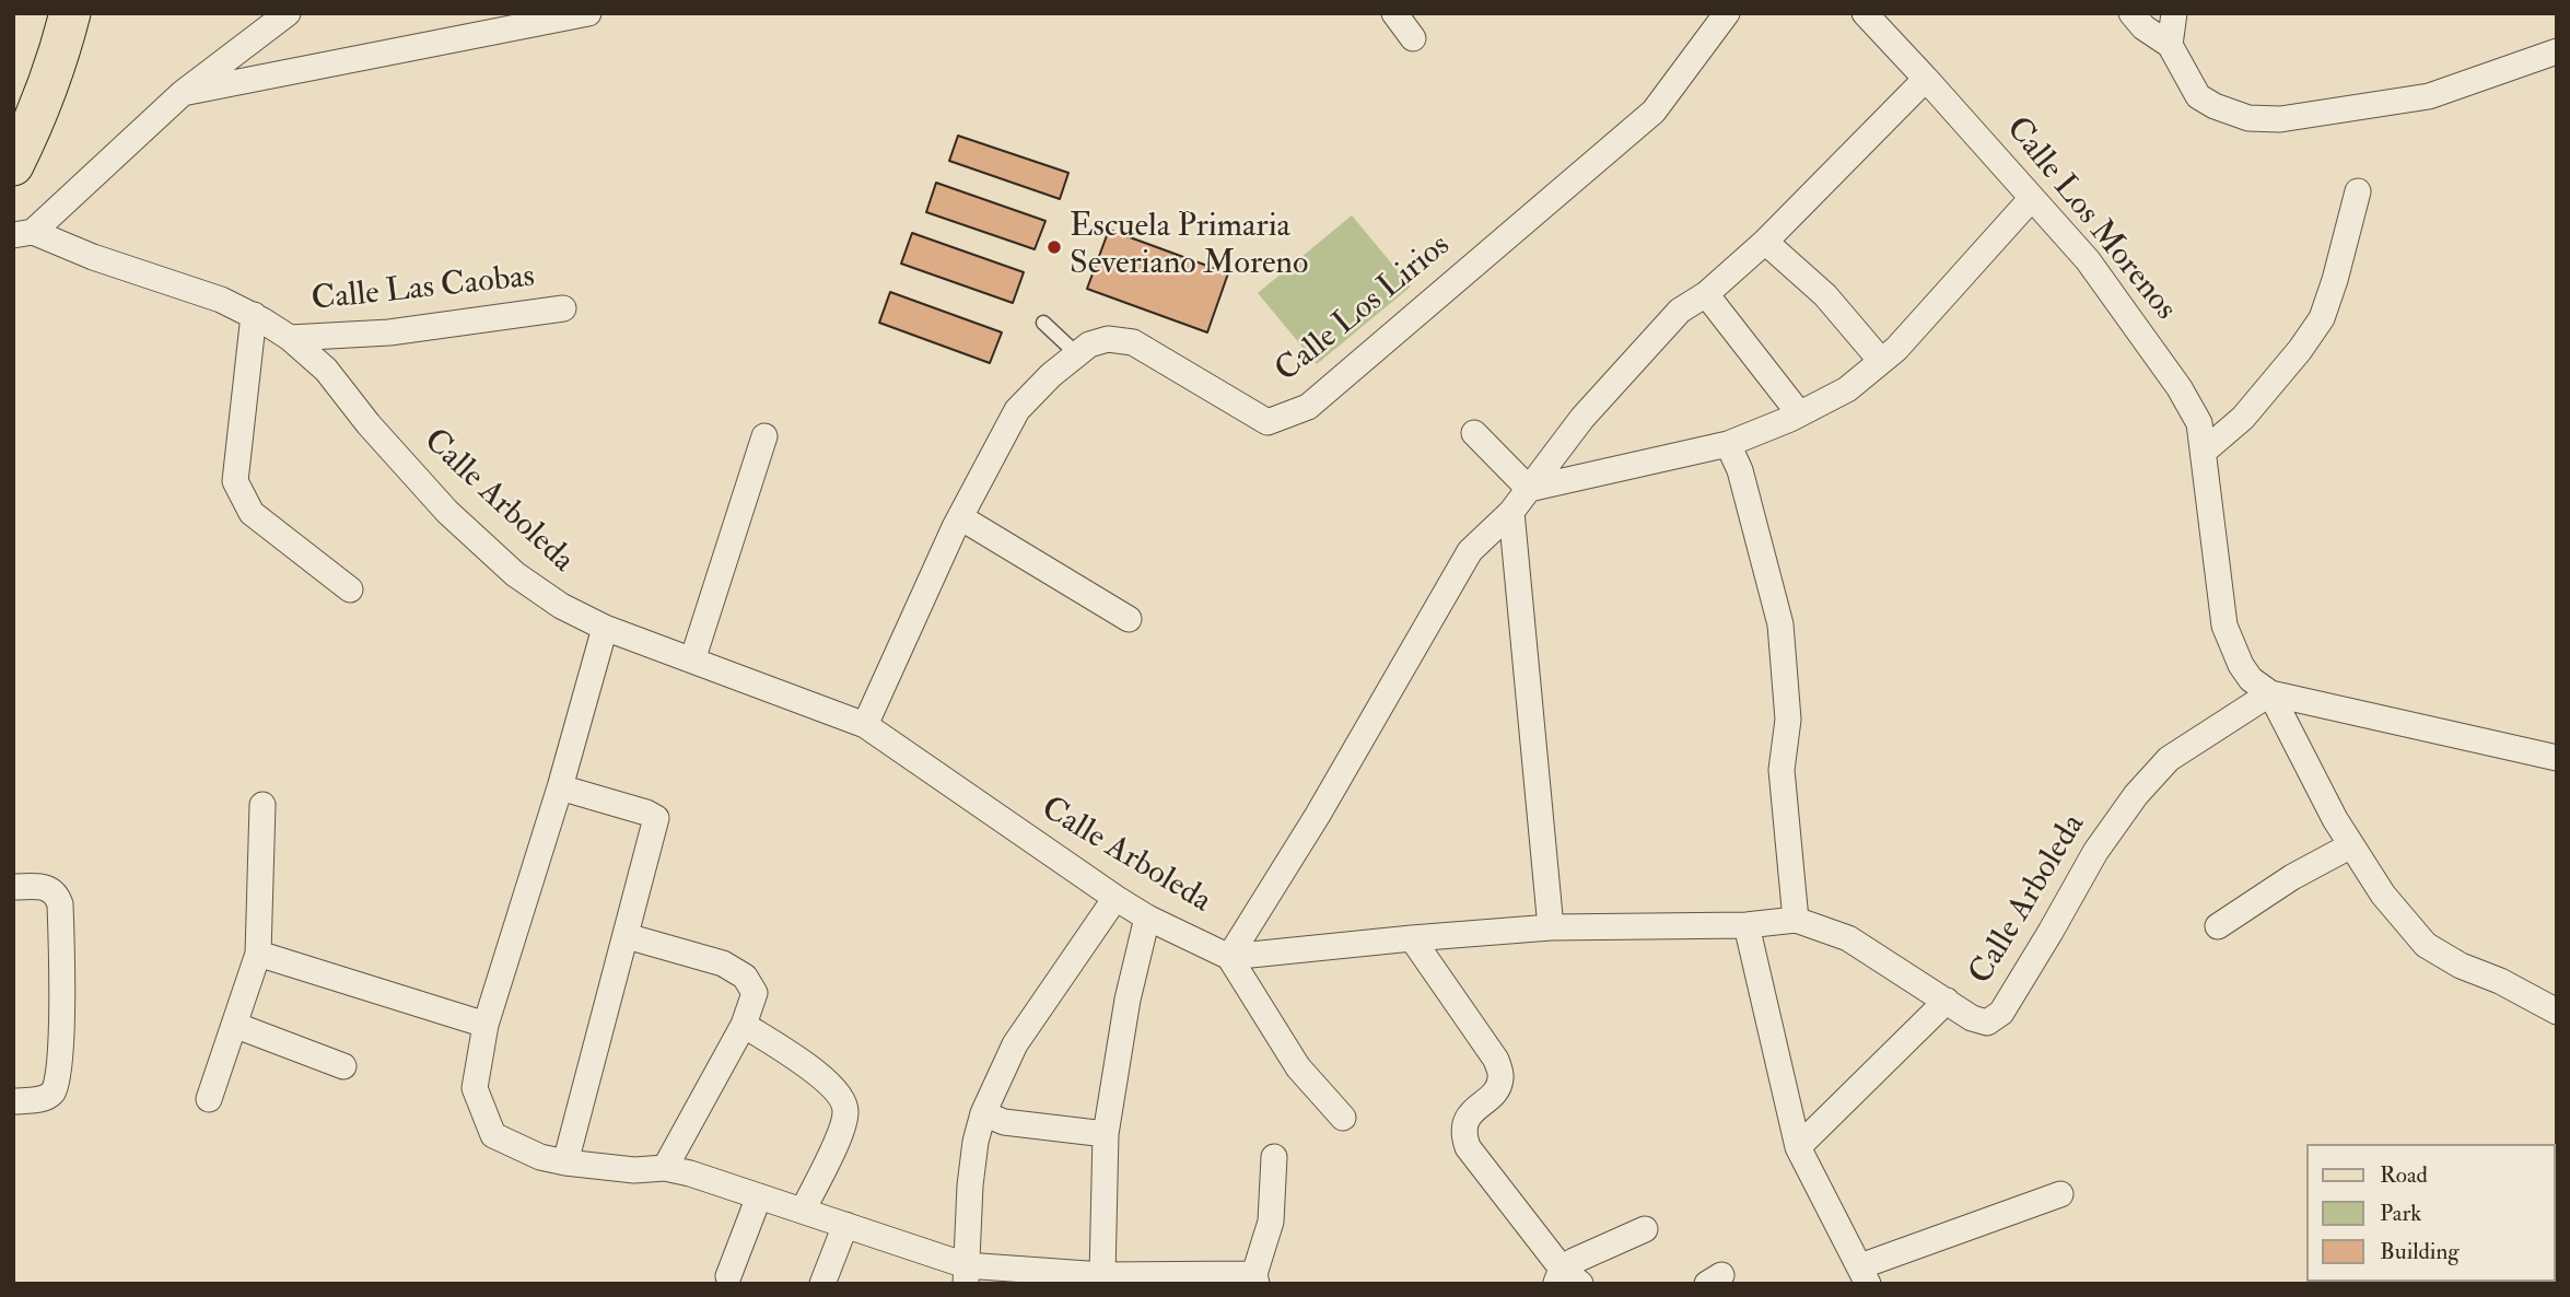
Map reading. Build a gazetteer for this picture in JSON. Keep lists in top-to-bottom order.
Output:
{
  "streets": {
    "street": [
      "Calle Los Morenos",
      "Calle Las Caobas",
      "Calle Los Lirios",
      "Calle Arboleda"
    ]
  },
  "crossings": [
    ["Calle Los Morenos", "Calle Arboleda"],
    ["Calle Las Caobas", "Calle Arboleda"],
    ["Calle Los Lirios", "Calle Arboleda"]
  ],
  "places": ["Escuela Primaria Severiano Moreno"],
  "legend": ["Road", "Park", "Building"]
}
